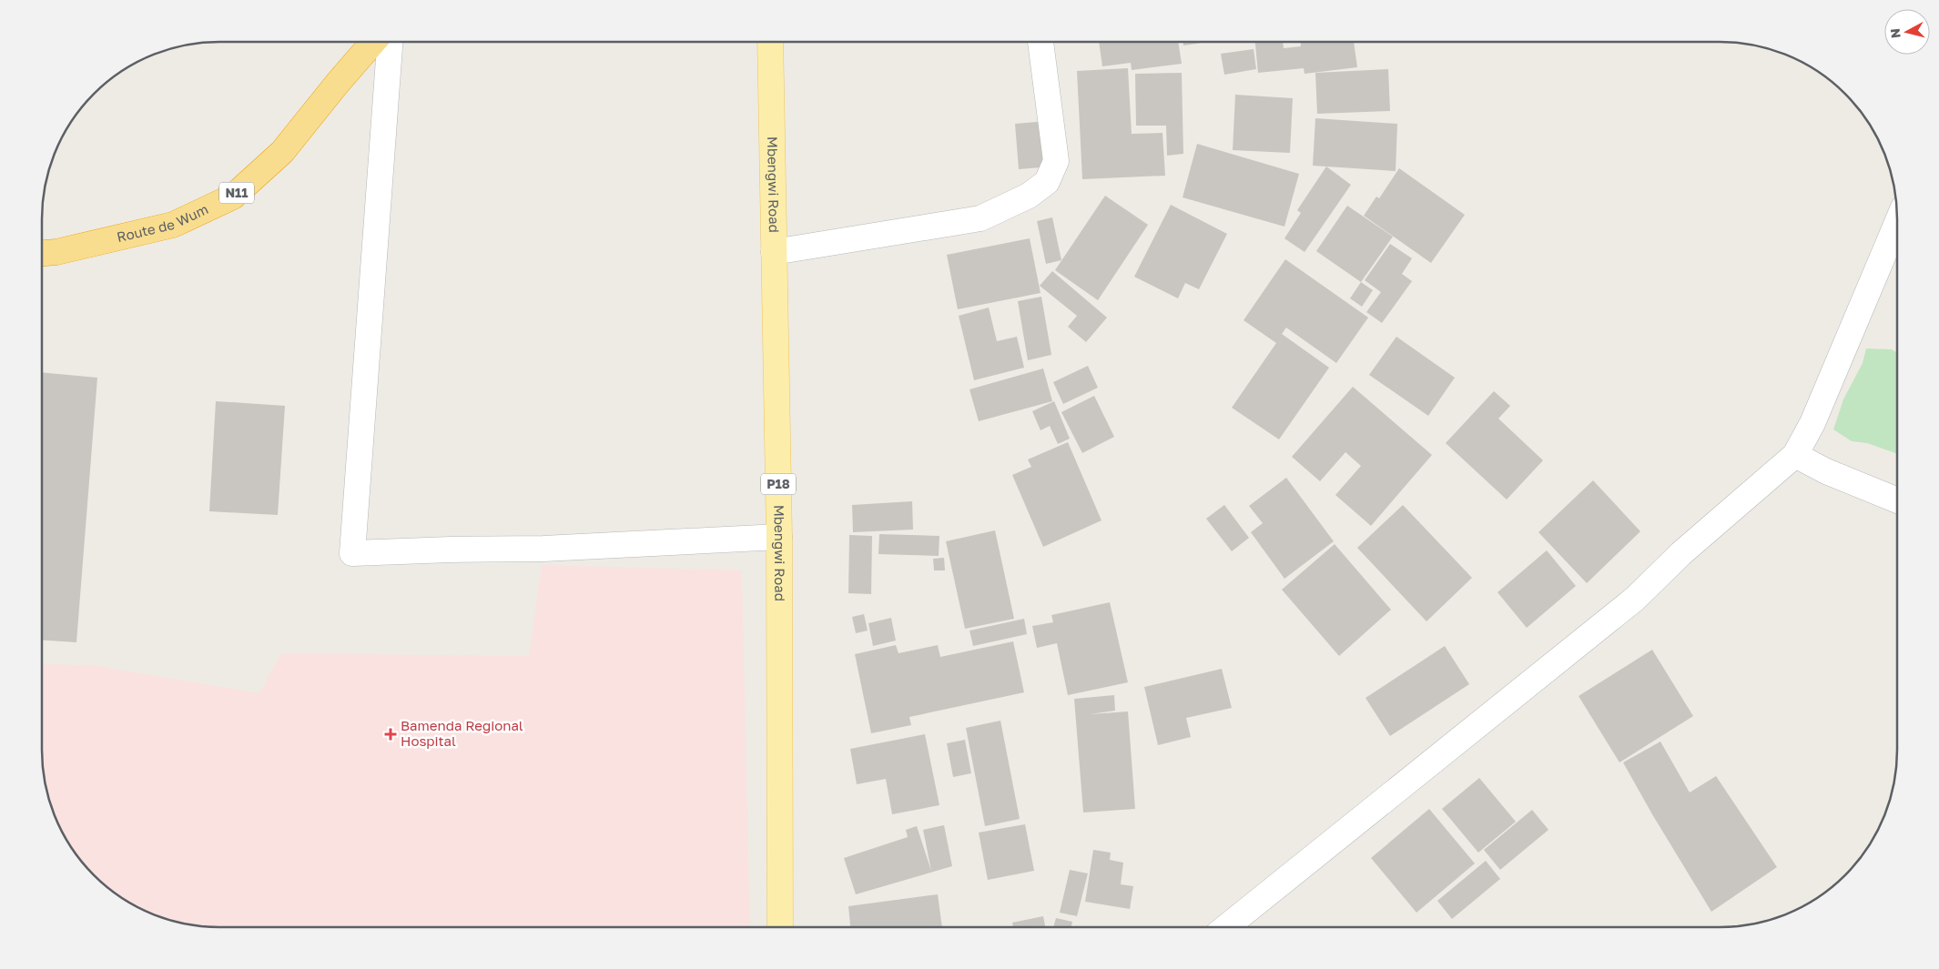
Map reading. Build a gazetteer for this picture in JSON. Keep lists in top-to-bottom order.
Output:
{
  "streets": {
    "highway": ["N11", "Route de Wum"],
    "main road": ["Mbengwi Road", "P18"]
  },
  "places": {
    "health": ["Bamenda Regional Hospital"]
  },
  "north": "left"
}
